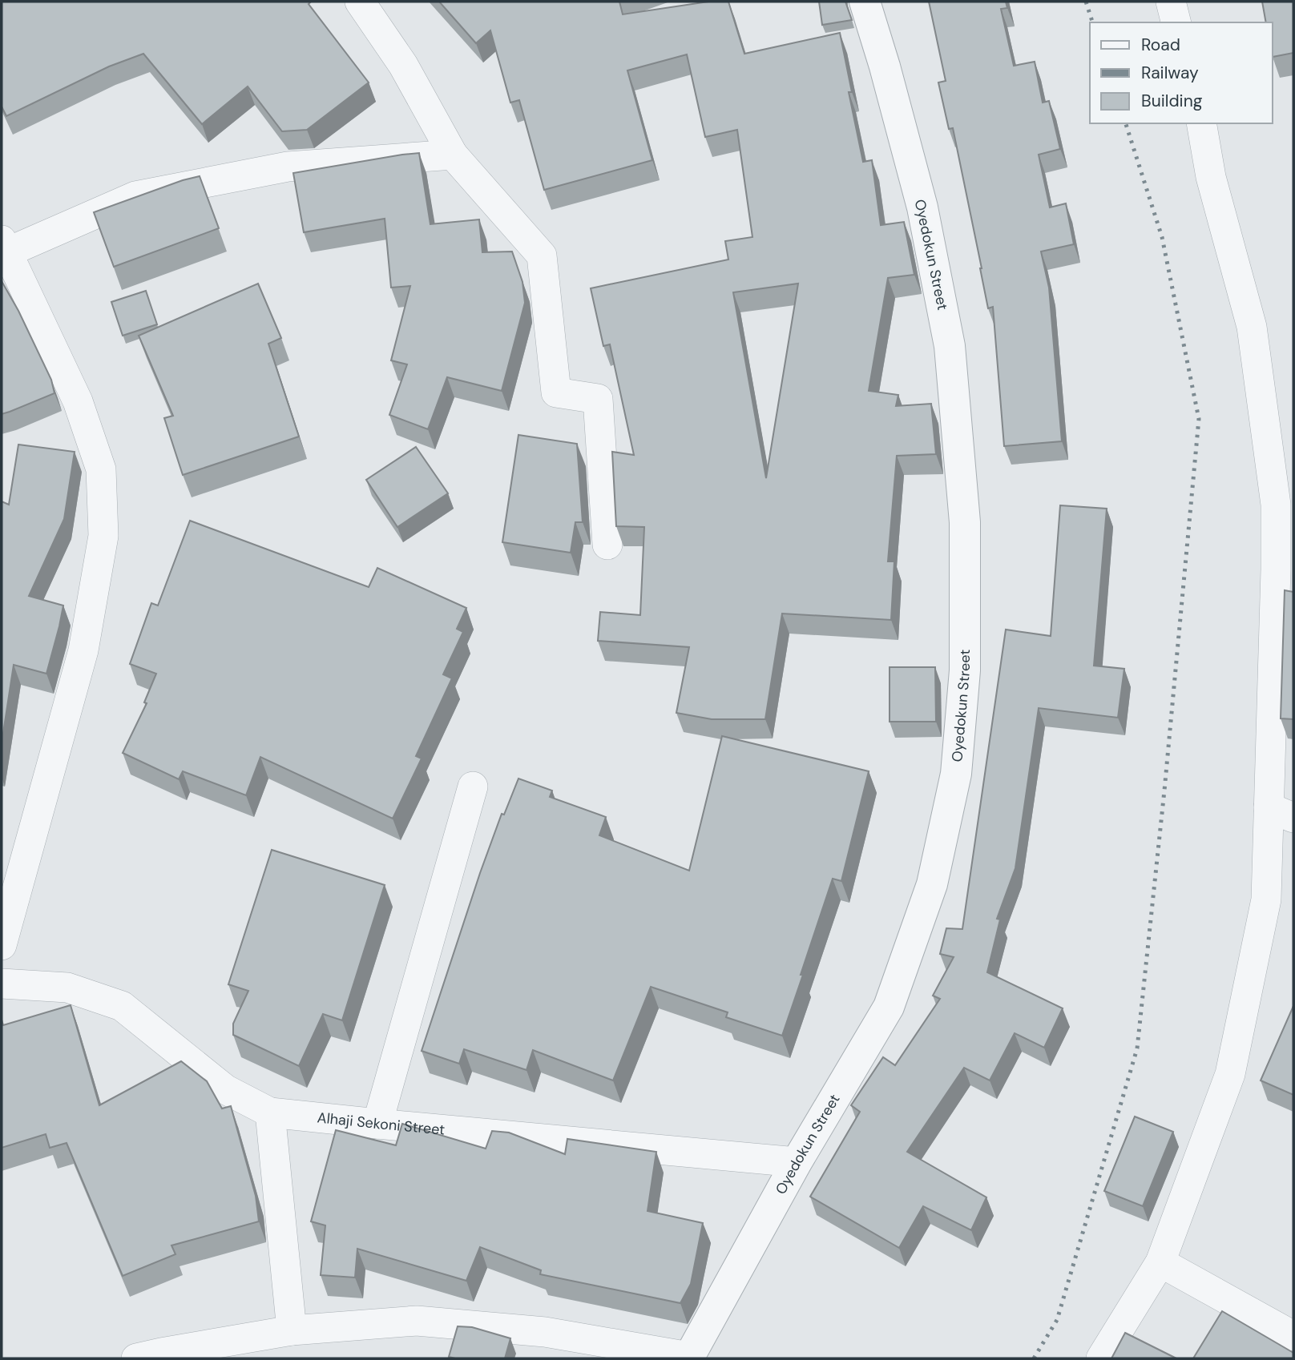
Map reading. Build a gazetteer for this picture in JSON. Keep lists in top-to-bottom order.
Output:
{
  "streets": {
    "street": ["Oyedokun Street", "Alhaji Sekoni Street"]
  },
  "crossings": [
    ["Oyedokun Street", "Alhaji Sekoni Street"]
  ],
  "legend": ["Road", "Railway", "Building"]
}
